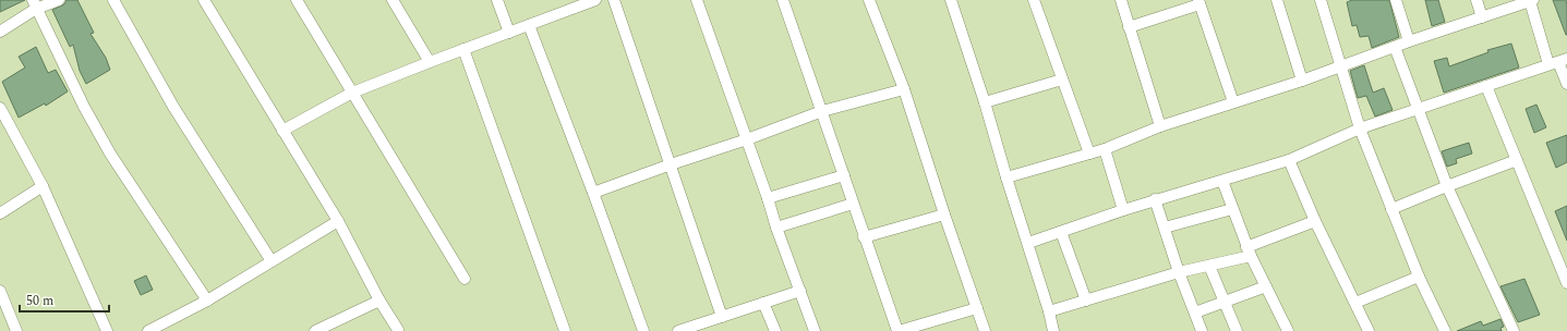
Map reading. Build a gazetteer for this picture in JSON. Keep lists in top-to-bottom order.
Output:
{
  "scale_bar": "50 m"
}
